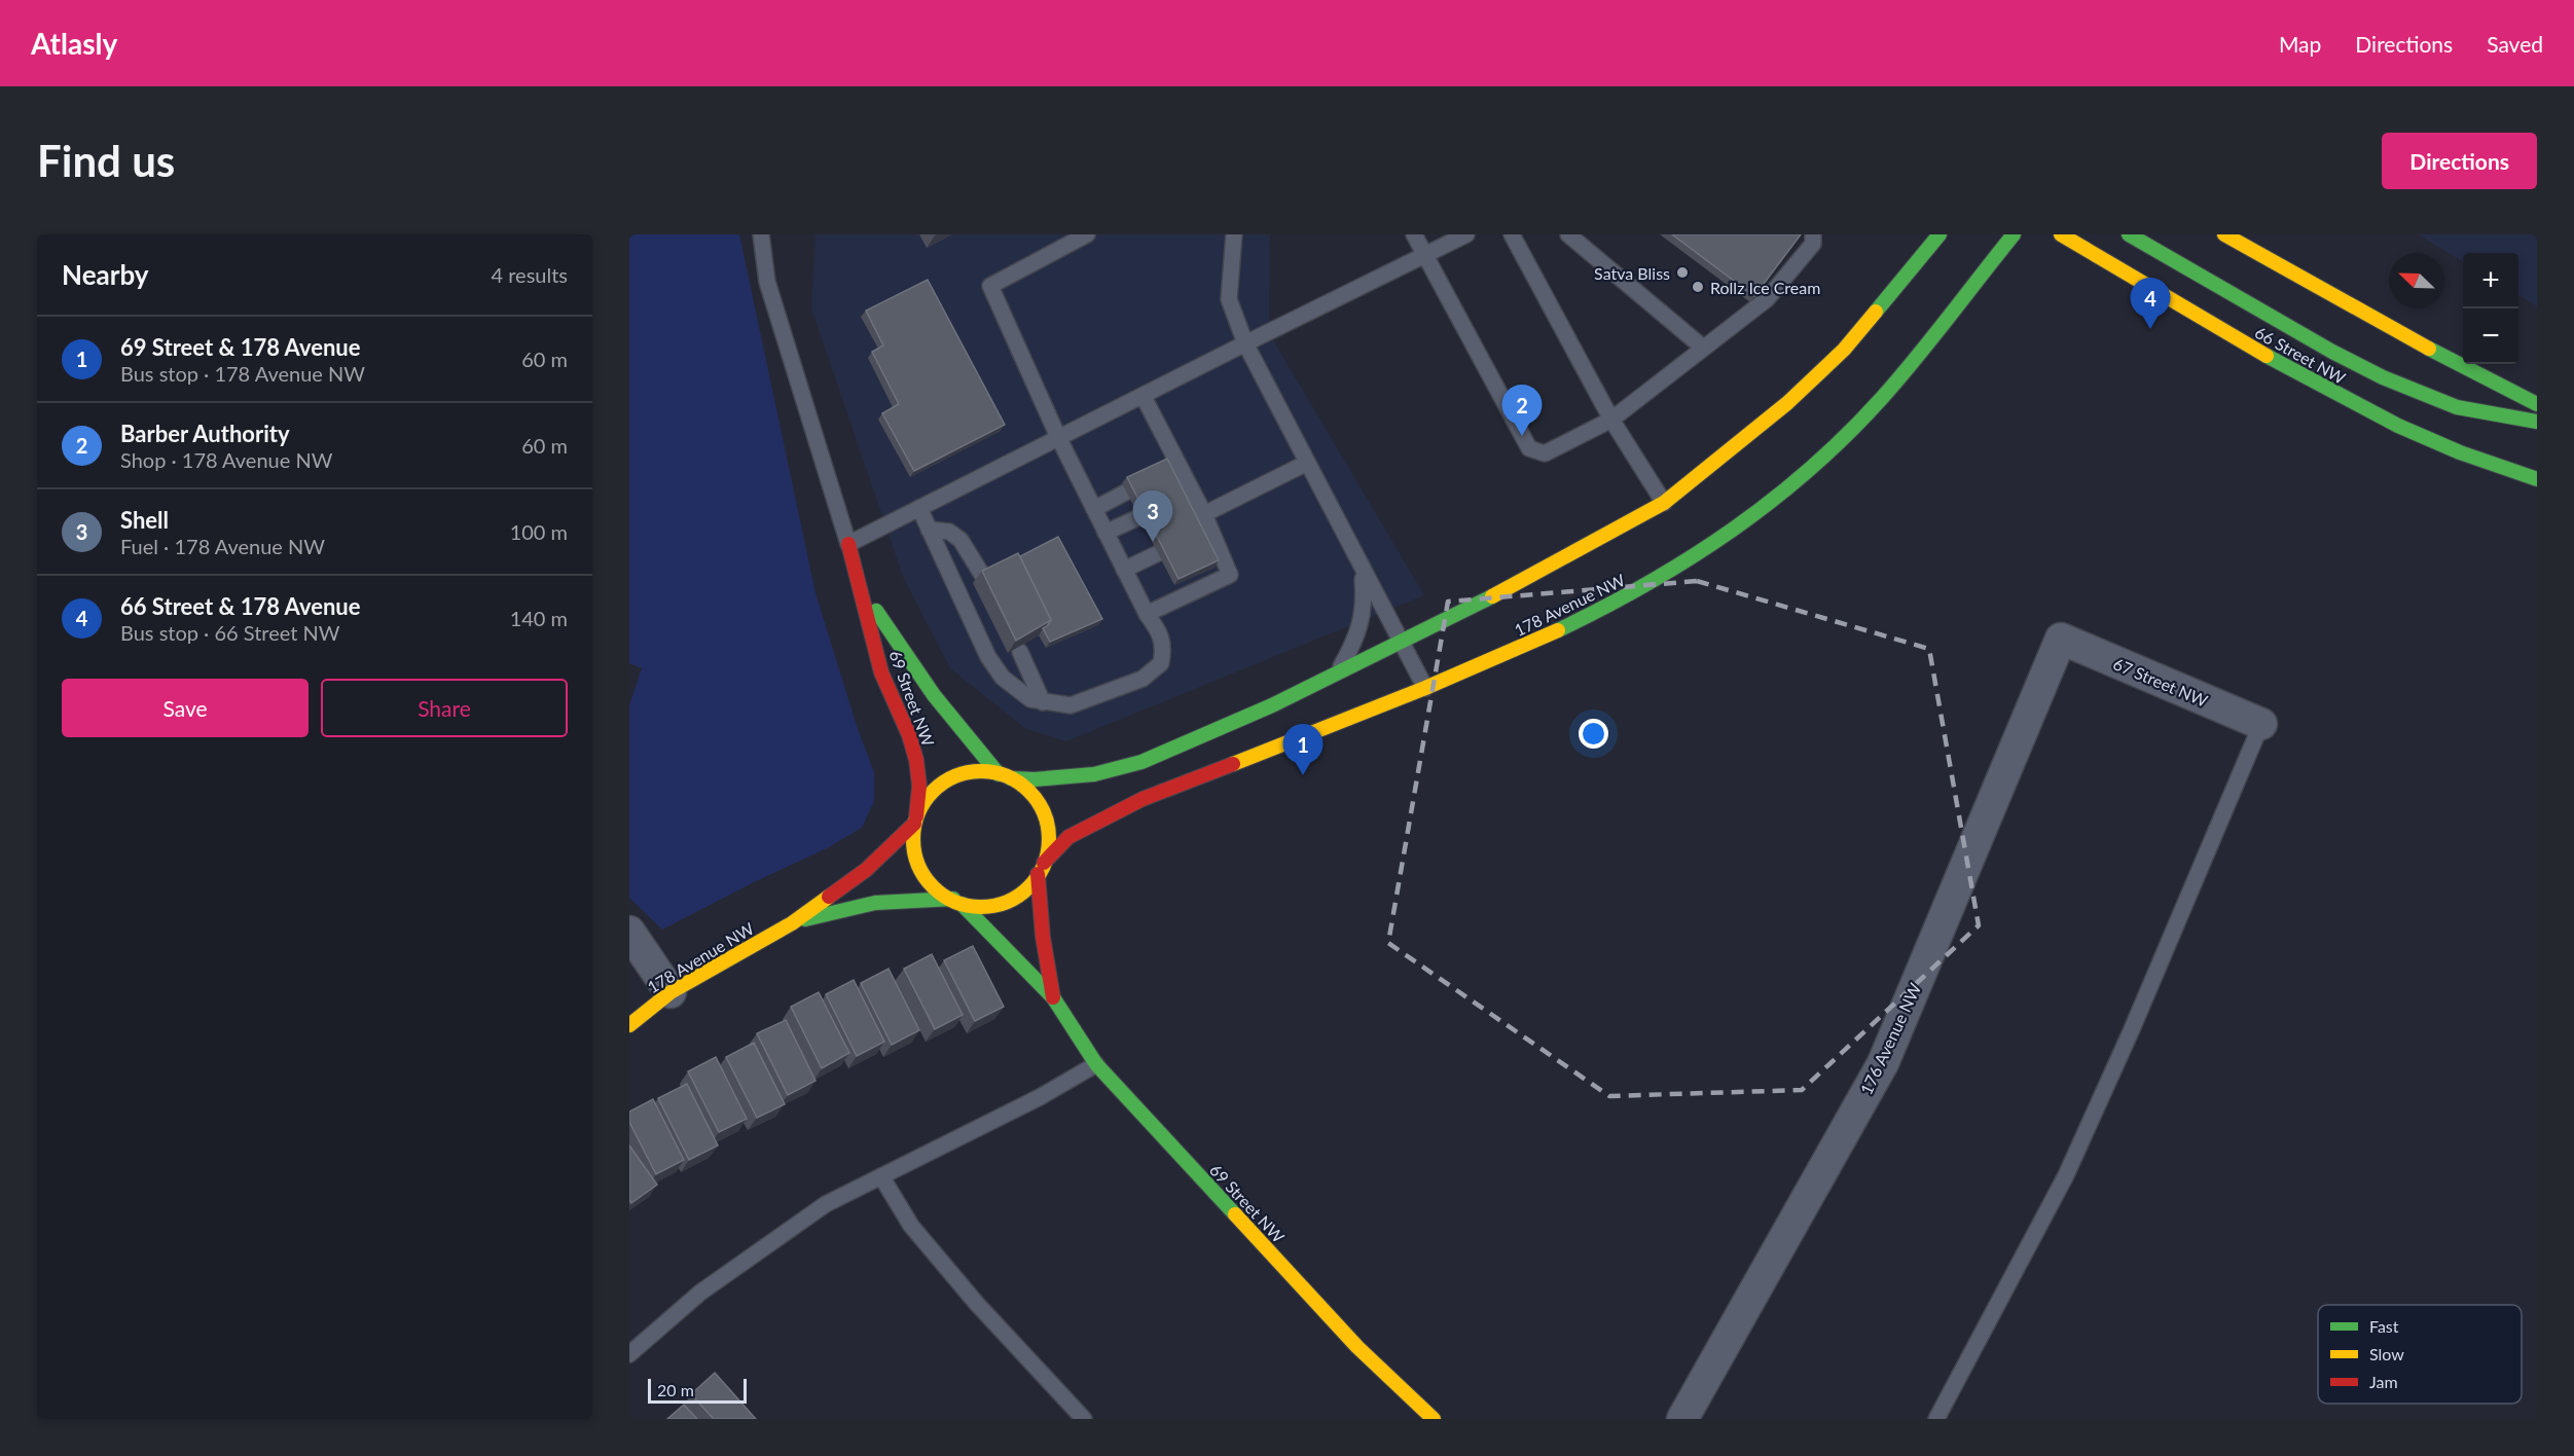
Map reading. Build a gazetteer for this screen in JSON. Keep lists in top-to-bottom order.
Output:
{
  "streets": {
    "street": [
      "66 Street NW",
      "178 Avenue NW",
      "67 Street NW",
      "69 Street NW",
      "176 Avenue NW"
    ]
  },
  "crossings": [
    ["178 Avenue NW", "69 Street NW"],
    ["67 Street NW", "176 Avenue NW"]
  ],
  "places": ["Satva Bliss", "Rollz Ice Cream"],
  "legend": ["Fast", "Slow", "Jam"],
  "scale_bar": "20 m",
  "north": "top left",
  "page": {
    "header": "Atlasly",
    "nav": ["Map", "Directions", "Saved"],
    "buttons": [
      "Directions",
      ["Save", "Share"]
    ],
    "title": "Find us",
    "heading": ["Nearby", "4 results"],
    "map_buttons": ["+", "−"],
    "pins": [
      "4",
      "2",
      "3",
      "1"
    ],
    "list": [
      {
        "mark": "1",
        "name": "69 Street & 178 Avenue",
        "note": "Bus stop · 178 Avenue NW",
        "value": "60 m"
      },
      {
        "mark": "2",
        "name": "Barber Authority",
        "note": "Shop · 178 Avenue NW",
        "value": "60 m"
      },
      {
        "mark": "3",
        "name": "Shell",
        "note": "Fuel · 178 Avenue NW",
        "value": "100 m"
      },
      {
        "mark": "4",
        "name": "66 Street & 178 Avenue",
        "note": "Bus stop · 66 Street NW",
        "value": "140 m"
      }
    ],
    "scale": "20 m"
  }
}
